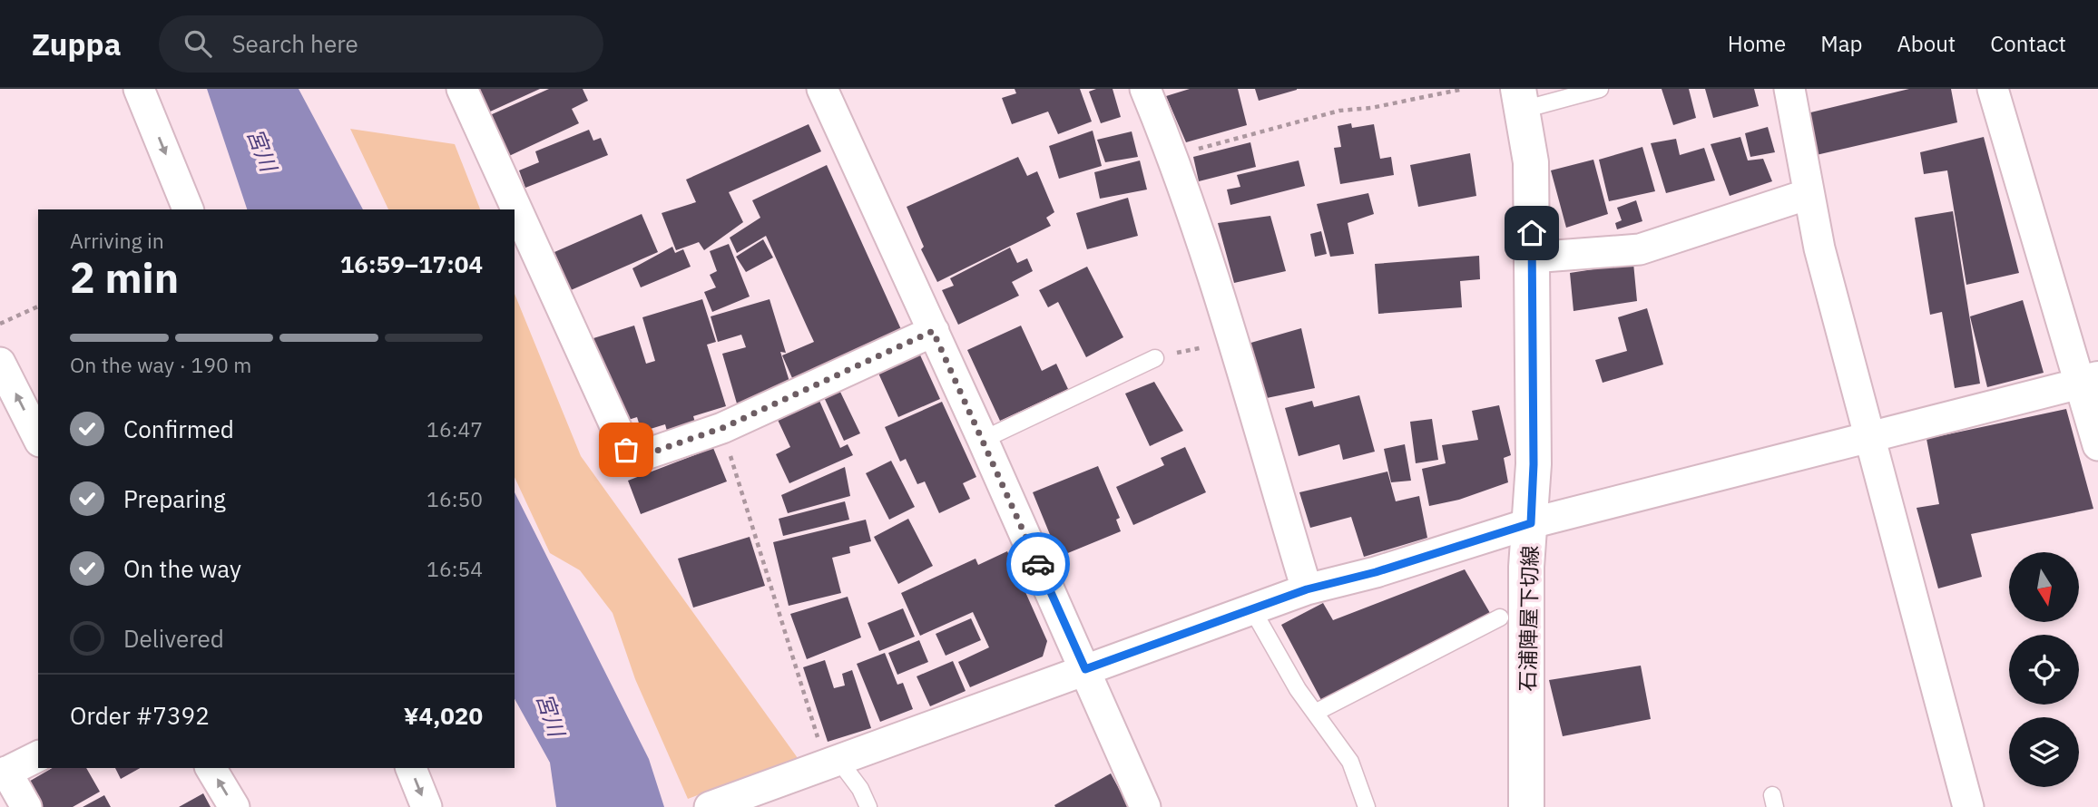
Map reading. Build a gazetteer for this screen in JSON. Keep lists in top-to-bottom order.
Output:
{
  "streets": {
    "main road": ["石浦陣屋下切線"]
  },
  "water": ["宮川"],
  "north": "bottom",
  "page": {
    "header": "Zuppa",
    "search": "Search here",
    "nav": [
      "Home",
      "Map",
      "About",
      "Contact"
    ],
    "heading": ["2 min", "Arriving in", "16:59–17:04"],
    "panel": ["Order #7392", "¥4,020"],
    "bar": "On the way · 190 m",
    "list": [
      ["Confirmed", "16:47"],
      ["Preparing", "16:50"],
      ["On the way", "16:54"],
      "Delivered"
    ]
  }
}
